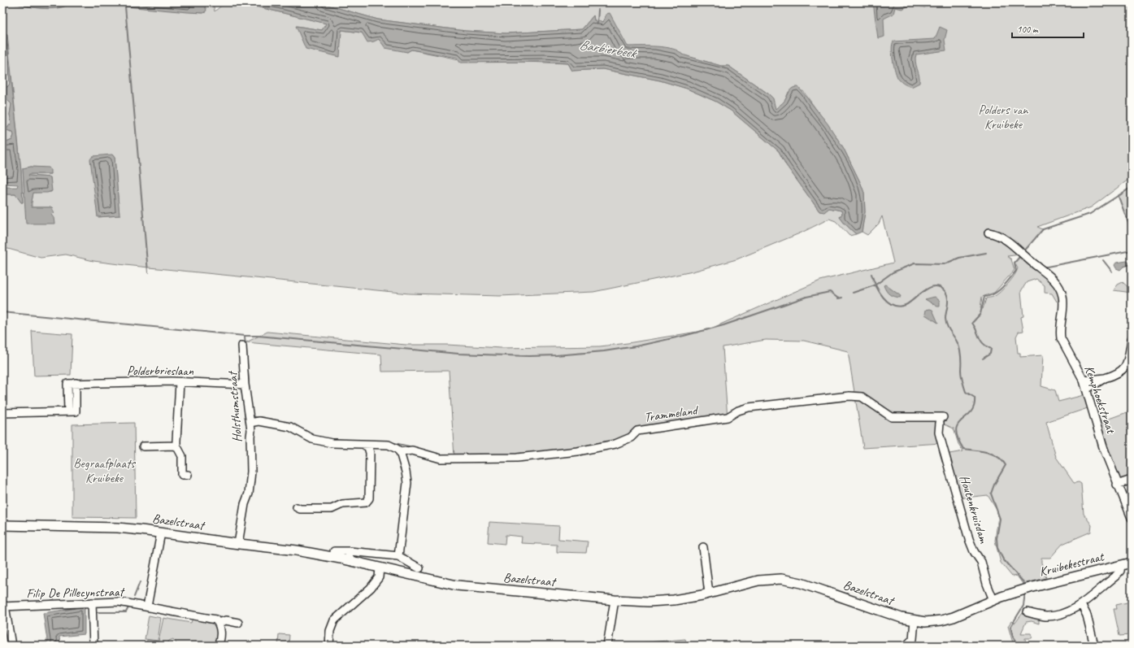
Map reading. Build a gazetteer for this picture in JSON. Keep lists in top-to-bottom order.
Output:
{
  "streets": {
    "main road": ["Bazelstraat", "Kruibekestraat"],
    "street": [
      "Polderbrieslaan",
      "Kemphoekstraat",
      "Holsthumstraat",
      "Trammeland",
      "Houtenkruisdam",
      "Filip De Pillecynstraat"
    ]
  },
  "crossings": [
    ["Polderbrieslaan", "Holsthumstraat"],
    ["Holsthumstraat", "Bazelstraat"],
    ["Trammeland", "Houtenkruisdam"],
    ["Houtenkruisdam", "Bazelstraat"],
    ["Bazelstraat", "Kruibekestraat"]
  ],
  "water": ["Barbierbeek"],
  "parks": ["Polders van Kruibeke", "Begraafplaats Kruibeke"],
  "scale_bar": "100 m"
}
